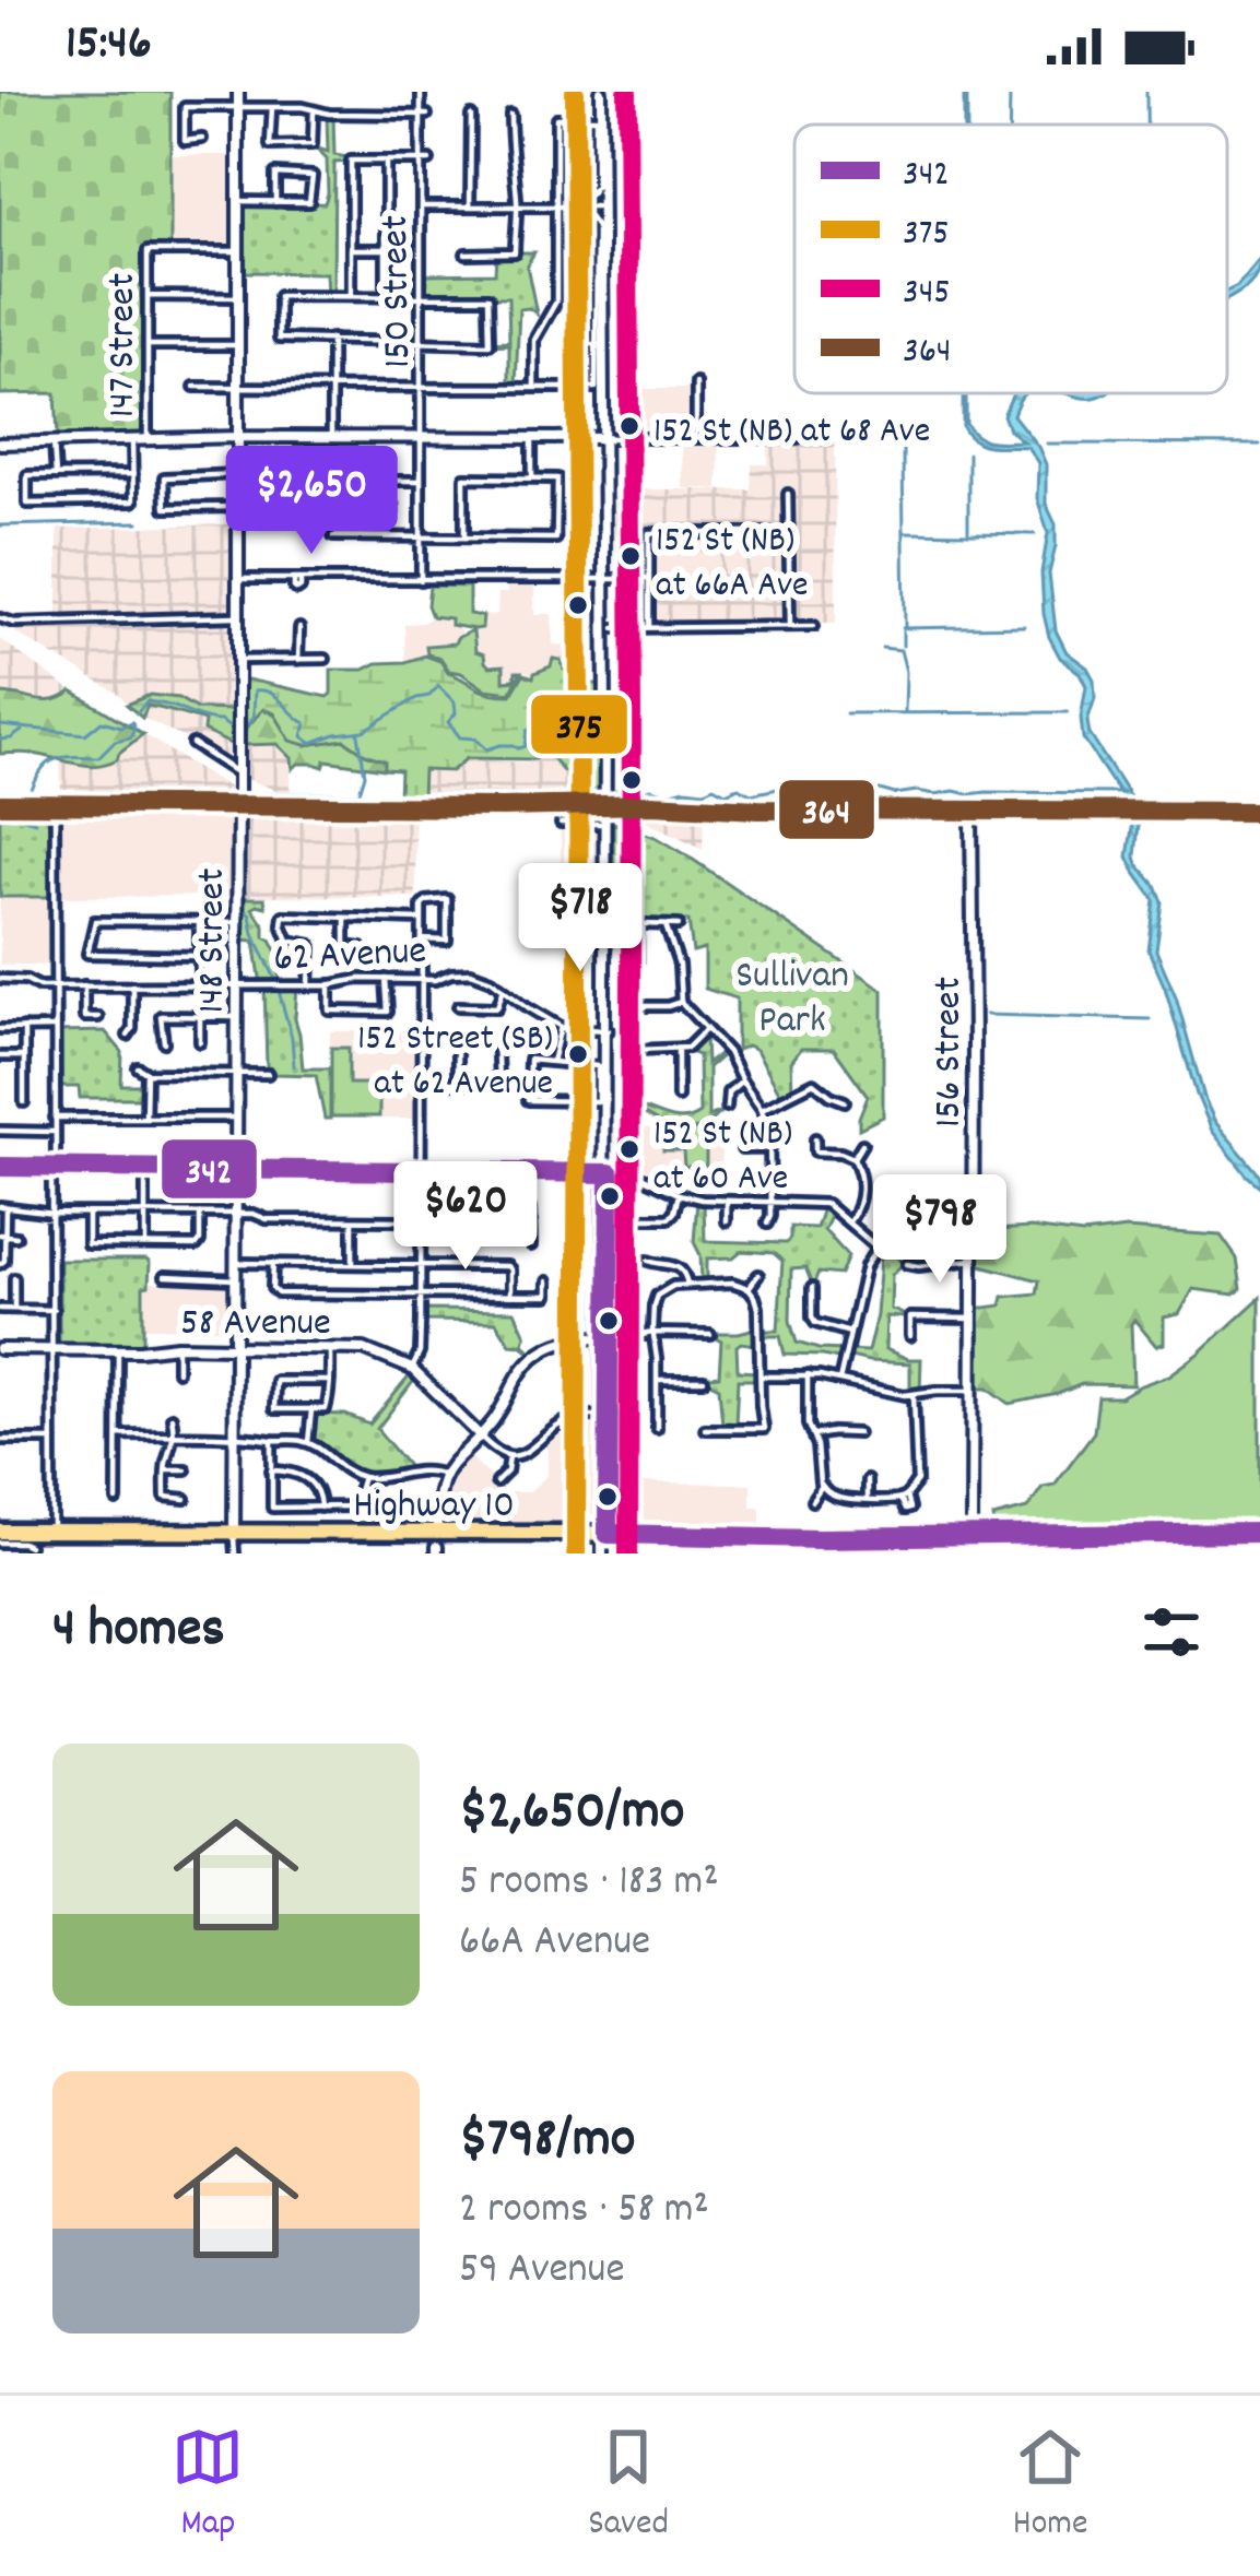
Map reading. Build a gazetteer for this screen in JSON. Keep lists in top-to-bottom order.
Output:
{
  "streets": {
    "highway": ["Highway 10"],
    "main road": ["148 Street", "156 Street", "58 Avenue"],
    "street": ["150 Street", "147 Street", "62 Avenue"]
  },
  "crossings": [
    ["147 Street", "148 Street"],
    ["148 Street", "62 Avenue"],
    ["148 Street", "58 Avenue"],
    ["148 Street", "Highway 10"],
    ["156 Street", "Highway 10"]
  ],
  "parks": ["Sullivan Park"],
  "places": [
    "152 St (NB) at 68 Ave",
    "152 St (NB) at 66A Ave",
    "152 Street (SB) at 62 Avenue",
    "152 St (NB) at 60 Ave"
  ],
  "lines": [
    "transit line 375",
    "transit line 345",
    "transit line 364",
    "transit line 342"
  ],
  "legend": [
    "342",
    "375",
    "345",
    "364"
  ],
  "page": {
    "status": "15:46",
    "price": [
      "$2,650",
      "$718",
      "$620",
      "$798"
    ],
    "heading": "4 homes",
    "list": [
      {
        "name": "$2,650/mo",
        "note": "5 rooms · 183 m² · 66A Avenue"
      },
      {
        "name": "$798/mo",
        "note": "2 rooms · 58 m² · 59 Avenue"
      }
    ],
    "tabs": ["Map", "Saved", "Home"]
  }
}
